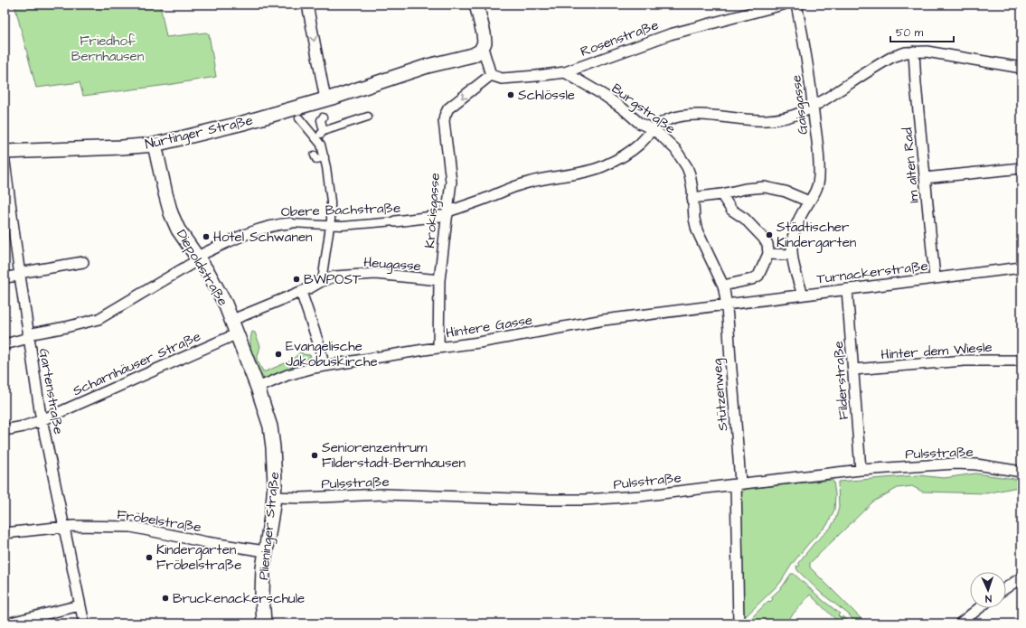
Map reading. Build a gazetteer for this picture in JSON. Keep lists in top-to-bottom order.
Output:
{
  "streets": {
    "main road": ["Nürtinger Straße", "Diepoldstraße", "Plieninger Straße"],
    "street": [
      "Rosenstraße",
      "Gaisgasse",
      "Burgstraße",
      "Im alten Rad",
      "Obere Bachstraße",
      "Krokisgasse",
      "Heugasse",
      "Turnackerstraße",
      "Hintere Gasse",
      "Hinter dem Wiesle",
      "Scharnhäuser Straße",
      "Filderstraße",
      "Gartenstraße",
      "Stützenweg",
      "Pulsstraße",
      "Fröbelstraße"
    ]
  },
  "crossings": [
    ["Rosenstraße", "Burgstraße"],
    ["Rosenstraße", "Krokisgasse"],
    ["Gaisgasse", "Obere Bachstraße"],
    ["Gaisgasse", "Turnackerstraße"],
    ["Burgstraße", "Obere Bachstraße"],
    ["Burgstraße", "Turnackerstraße"],
    ["Burgstraße", "Hintere Gasse"],
    ["Burgstraße", "Stützenweg"],
    ["Nürtinger Straße", "Diepoldstraße"],
    ["Im alten Rad", "Obere Bachstraße"],
    ["Im alten Rad", "Turnackerstraße"],
    ["Obere Bachstraße", "Krokisgasse"],
    ["Obere Bachstraße", "Diepoldstraße"],
    ["Obere Bachstraße", "Gartenstraße"],
    ["Krokisgasse", "Heugasse"],
    ["Krokisgasse", "Hintere Gasse"],
    ["Heugasse", "Diepoldstraße"],
    ["Diepoldstraße", "Hintere Gasse"],
    ["Diepoldstraße", "Scharnhäuser Straße"],
    ["Diepoldstraße", "Plieninger Straße"],
    ["Turnackerstraße", "Hintere Gasse"],
    ["Turnackerstraße", "Filderstraße"],
    ["Turnackerstraße", "Stützenweg"],
    ["Hintere Gasse", "Stützenweg"],
    ["Hintere Gasse", "Plieninger Straße"],
    ["Hinter dem Wiesle", "Filderstraße"],
    ["Scharnhäuser Straße", "Gartenstraße"],
    ["Filderstraße", "Pulsstraße"],
    ["Gartenstraße", "Fröbelstraße"],
    ["Stützenweg", "Pulsstraße"],
    ["Pulsstraße", "Plieninger Straße"],
    ["Fröbelstraße", "Plieninger Straße"]
  ],
  "one_way": ["Krokisgasse"],
  "parks": ["Friedhof Bernhausen"],
  "places": [
    "Schlössle",
    "Städtischer Kindergarten",
    "Hotel Schwanen",
    "BWPOST",
    "Evangelische Jakobuskirche",
    "Seniorenzentrum Filderstadt-Bernhausen",
    "Kindergarten Fröbelstraße",
    "Bruckenackerschule"
  ],
  "scale_bar": "50 m",
  "north": "bottom"
}
